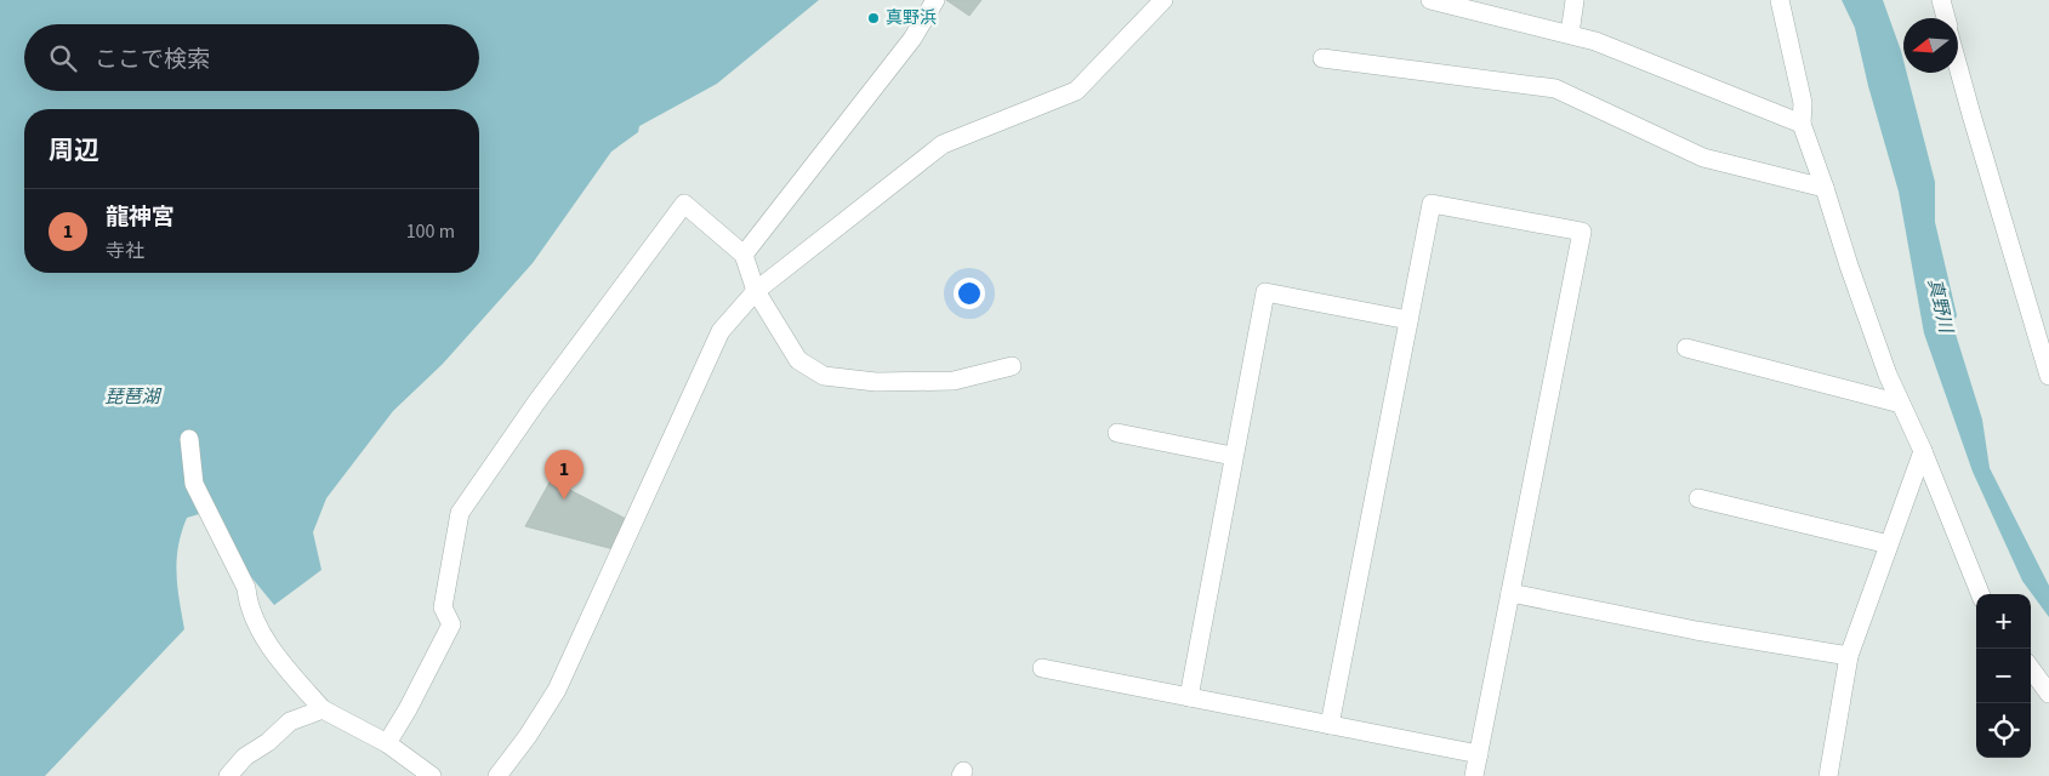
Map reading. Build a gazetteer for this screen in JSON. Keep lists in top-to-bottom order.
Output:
{
  "water": ["真野川", "琵琶湖"],
  "places": ["真野浜"],
  "north": "left",
  "page": {
    "search": "ここで検索",
    "heading": "周辺",
    "list": [
      {
        "mark": "1",
        "name": "龍神宮",
        "note": "寺社",
        "value": "100 m"
      }
    ],
    "pins": "1",
    "map_buttons": ["+", "−"]
  }
}
